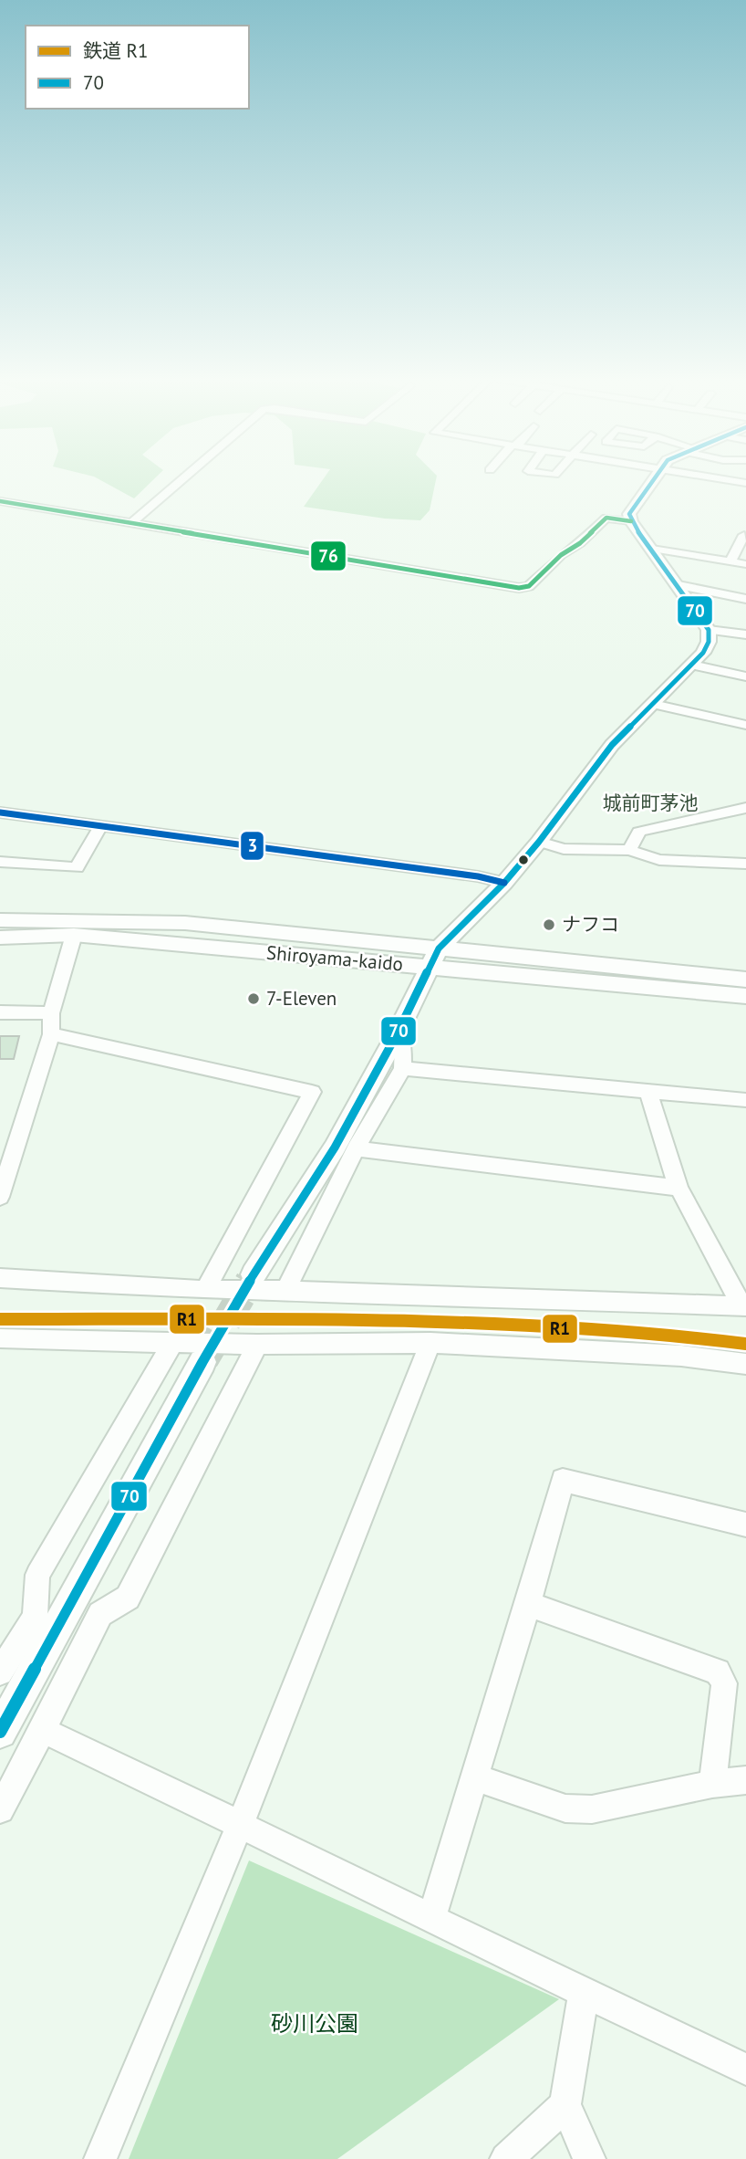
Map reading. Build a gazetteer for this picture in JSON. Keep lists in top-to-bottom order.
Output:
{
  "streets": {
    "street": ["Shiroyama-kaido"]
  },
  "districts": ["城前町茅池"],
  "parks": ["砂川公園"],
  "places": ["ナフコ", "7-Eleven"],
  "lines": [
    "transit line 70",
    "transit line 76",
    "transit line 3",
    "rail line R1"
  ],
  "legend": ["鉄道 R1", "70"]
}
